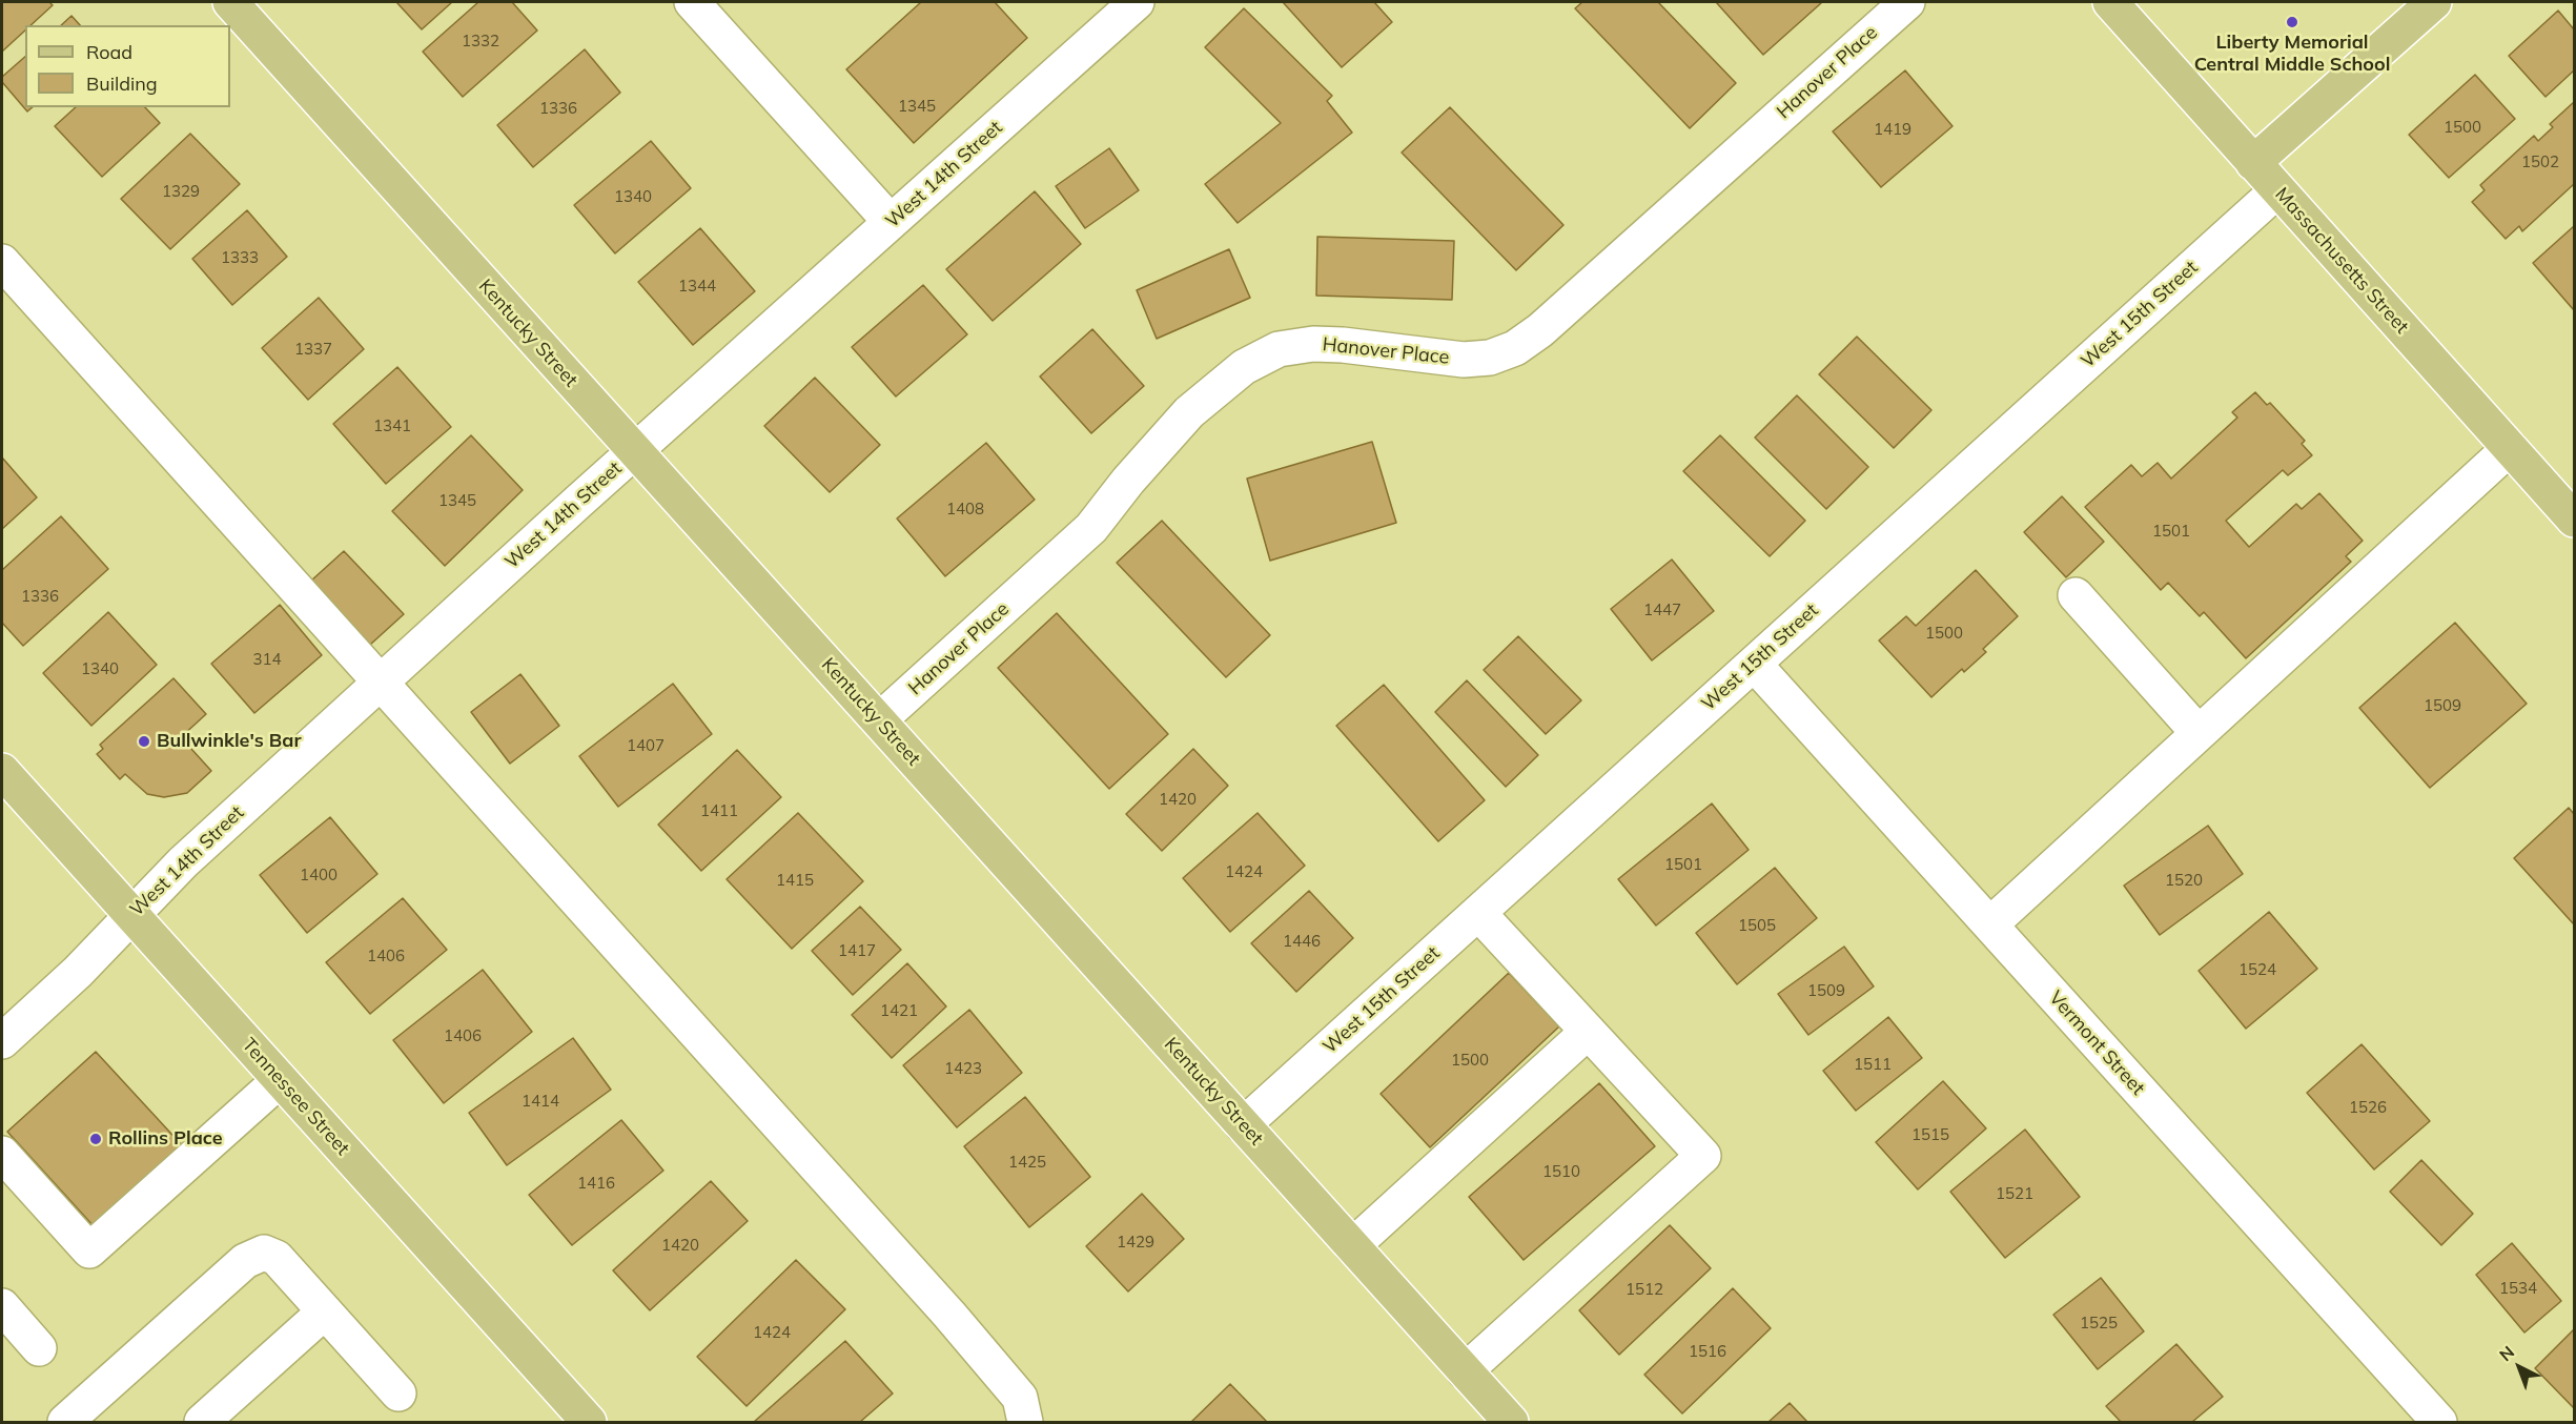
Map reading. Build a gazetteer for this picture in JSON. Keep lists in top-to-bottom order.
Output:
{
  "streets": {
    "main road": ["Massachusetts Street", "Kentucky Street", "Tennessee Street"],
    "street": [
      "Hanover Place",
      "West 14th Street",
      "West 15th Street",
      "Vermont Street"
    ]
  },
  "crossings": [
    ["Hanover Place", "Kentucky Street"],
    ["West 14th Street", "Kentucky Street"],
    ["West 14th Street", "Tennessee Street"],
    ["Massachusetts Street", "West 15th Street"],
    ["West 15th Street", "Kentucky Street"],
    ["West 15th Street", "Vermont Street"]
  ],
  "places": ["Liberty Memorial Central Middle School", "Bullwinkle's Bar", "Rollins Place"],
  "house_numbers": [
    "1332",
    "1345",
    "1336",
    "1500",
    "1419",
    "1502",
    "1329",
    "1340",
    "1333",
    "1344",
    "1337",
    "1341",
    "1345",
    "1408",
    "1501",
    "1336",
    "1447",
    "1500",
    "314",
    "1340",
    "1509",
    "1407",
    "1420",
    "1411",
    "1501",
    "1424",
    "1400",
    "1415",
    "1520",
    "1505",
    "1446",
    "1417",
    "1406",
    "1524",
    "1509",
    "1421",
    "1406",
    "1500",
    "1511",
    "1423",
    "1414",
    "1526",
    "1515",
    "1425",
    "1510",
    "1416",
    "1521",
    "1429",
    "1420",
    "1534",
    "1512",
    "1525",
    "1424",
    "1516"
  ],
  "legend": ["Road", "Building"],
  "north": "top left"
}
